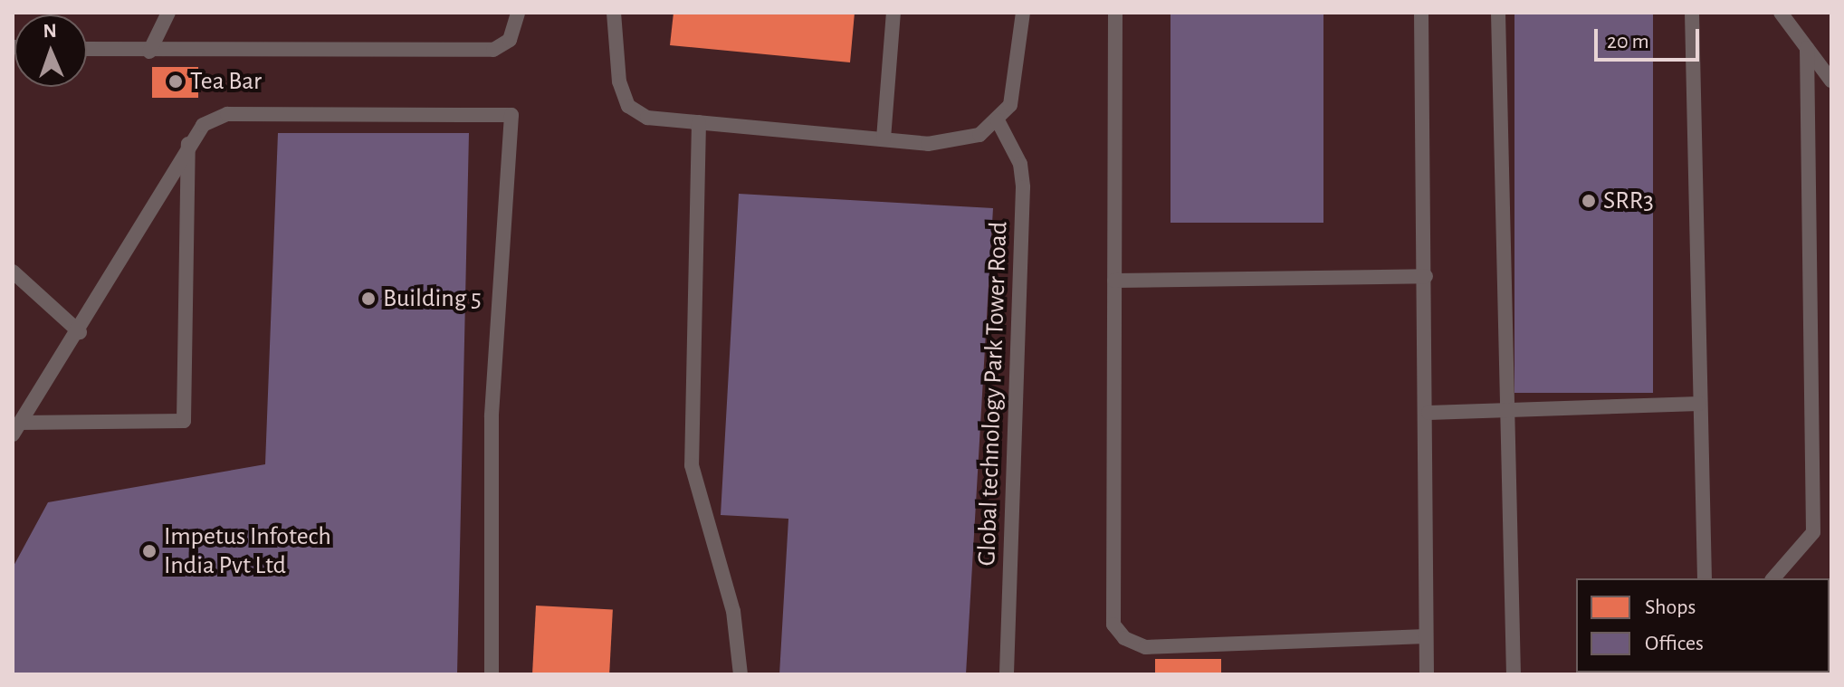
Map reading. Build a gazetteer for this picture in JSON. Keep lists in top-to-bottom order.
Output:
{
  "streets": {
    "lane": ["Global technology Park Tower Road"]
  },
  "places": [
    "Tea Bar",
    "SRR3",
    "Building 5",
    "Impetus Infotech India Pvt Ltd"
  ],
  "legend": ["Shops", "Offices"],
  "scale_bar": "20 m",
  "north": "top"
}
